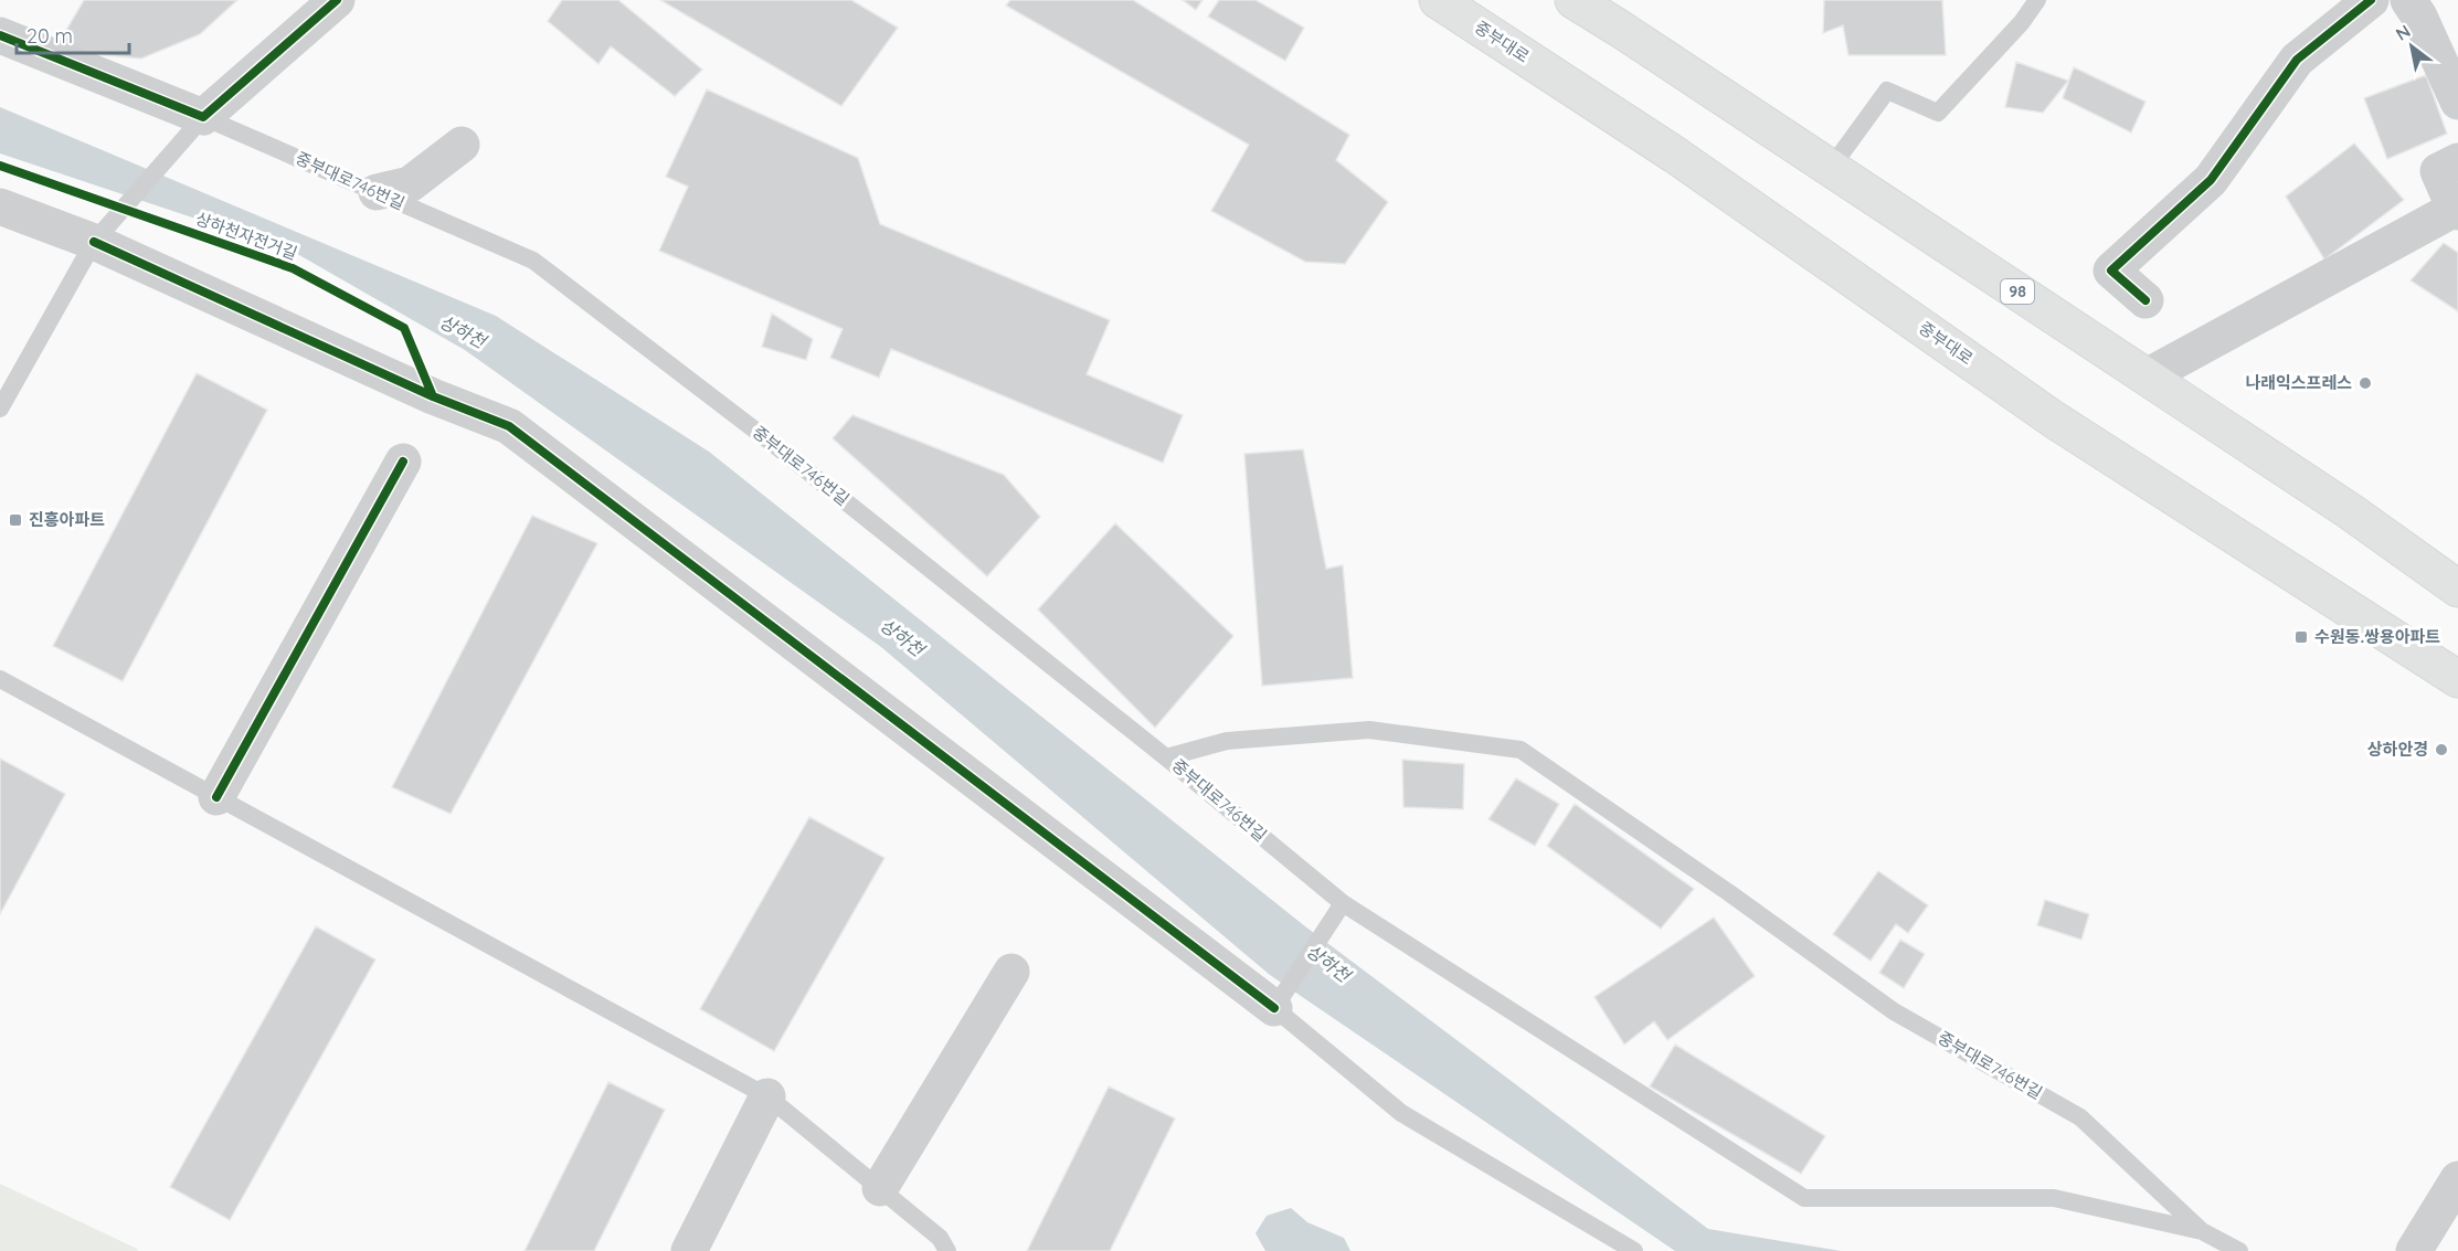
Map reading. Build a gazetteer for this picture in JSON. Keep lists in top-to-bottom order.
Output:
{
  "streets": {
    "main road": ["중부대로", "98"],
    "street": ["중부대로746번길"],
    "cycle path": ["상하천자전거길"]
  },
  "water": ["상하천"],
  "places": {
    "other": ["나래익스프레스", "상하안경"],
    "transit": ["진흥아파트", "수원동.쌍용아파트"]
  },
  "scale_bar": "20 m",
  "north": "top left"
}
